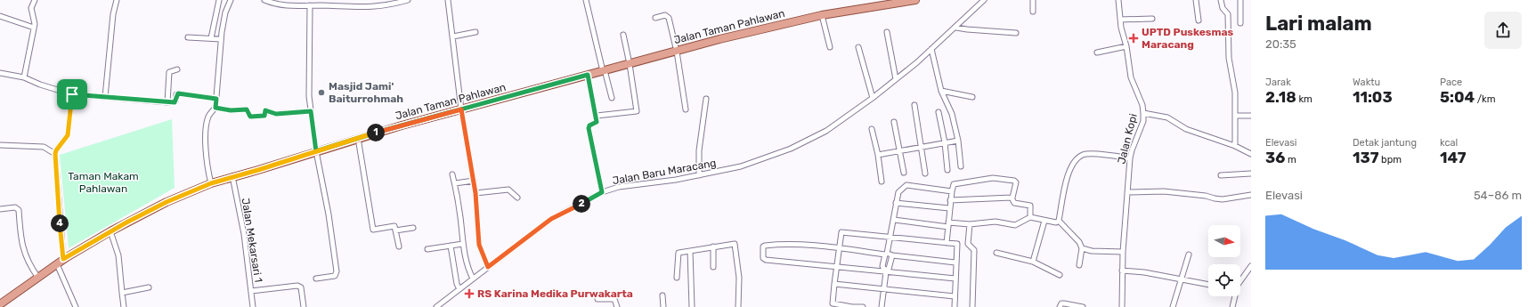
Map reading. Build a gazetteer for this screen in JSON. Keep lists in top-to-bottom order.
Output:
{
  "streets": {
    "main road": ["Jalan Taman Pahlawan"],
    "street": ["Jalan Kopi", "Jalan Baru Maracang", "Jalan Mekarsari 1"]
  },
  "crossings": [
    ["Jalan Taman Pahlawan", "Jalan Mekarsari 1"]
  ],
  "parks": ["Taman Makam Pahlawan"],
  "places": {
    "health": ["UPTD Puskesmas Maracang", "RS Karina Medika Purwakarta"],
    "other": ["Masjid Jami' Baiturrohmah"]
  },
  "north": "right",
  "page": {
    "heading": ["Lari malam", "20:35"],
    "stats": [
      ["Jarak", "2.18 km"],
      ["Waktu", "11:03"],
      ["Pace", "5:04 /km"],
      ["Elevasi", "36 m"],
      ["Detak jantung", "137 bpm"],
      ["kcal", "147"]
    ],
    "pins": ["1", "2", "4"],
    "chart": ["Elevasi", "54–86 m"]
  }
}
